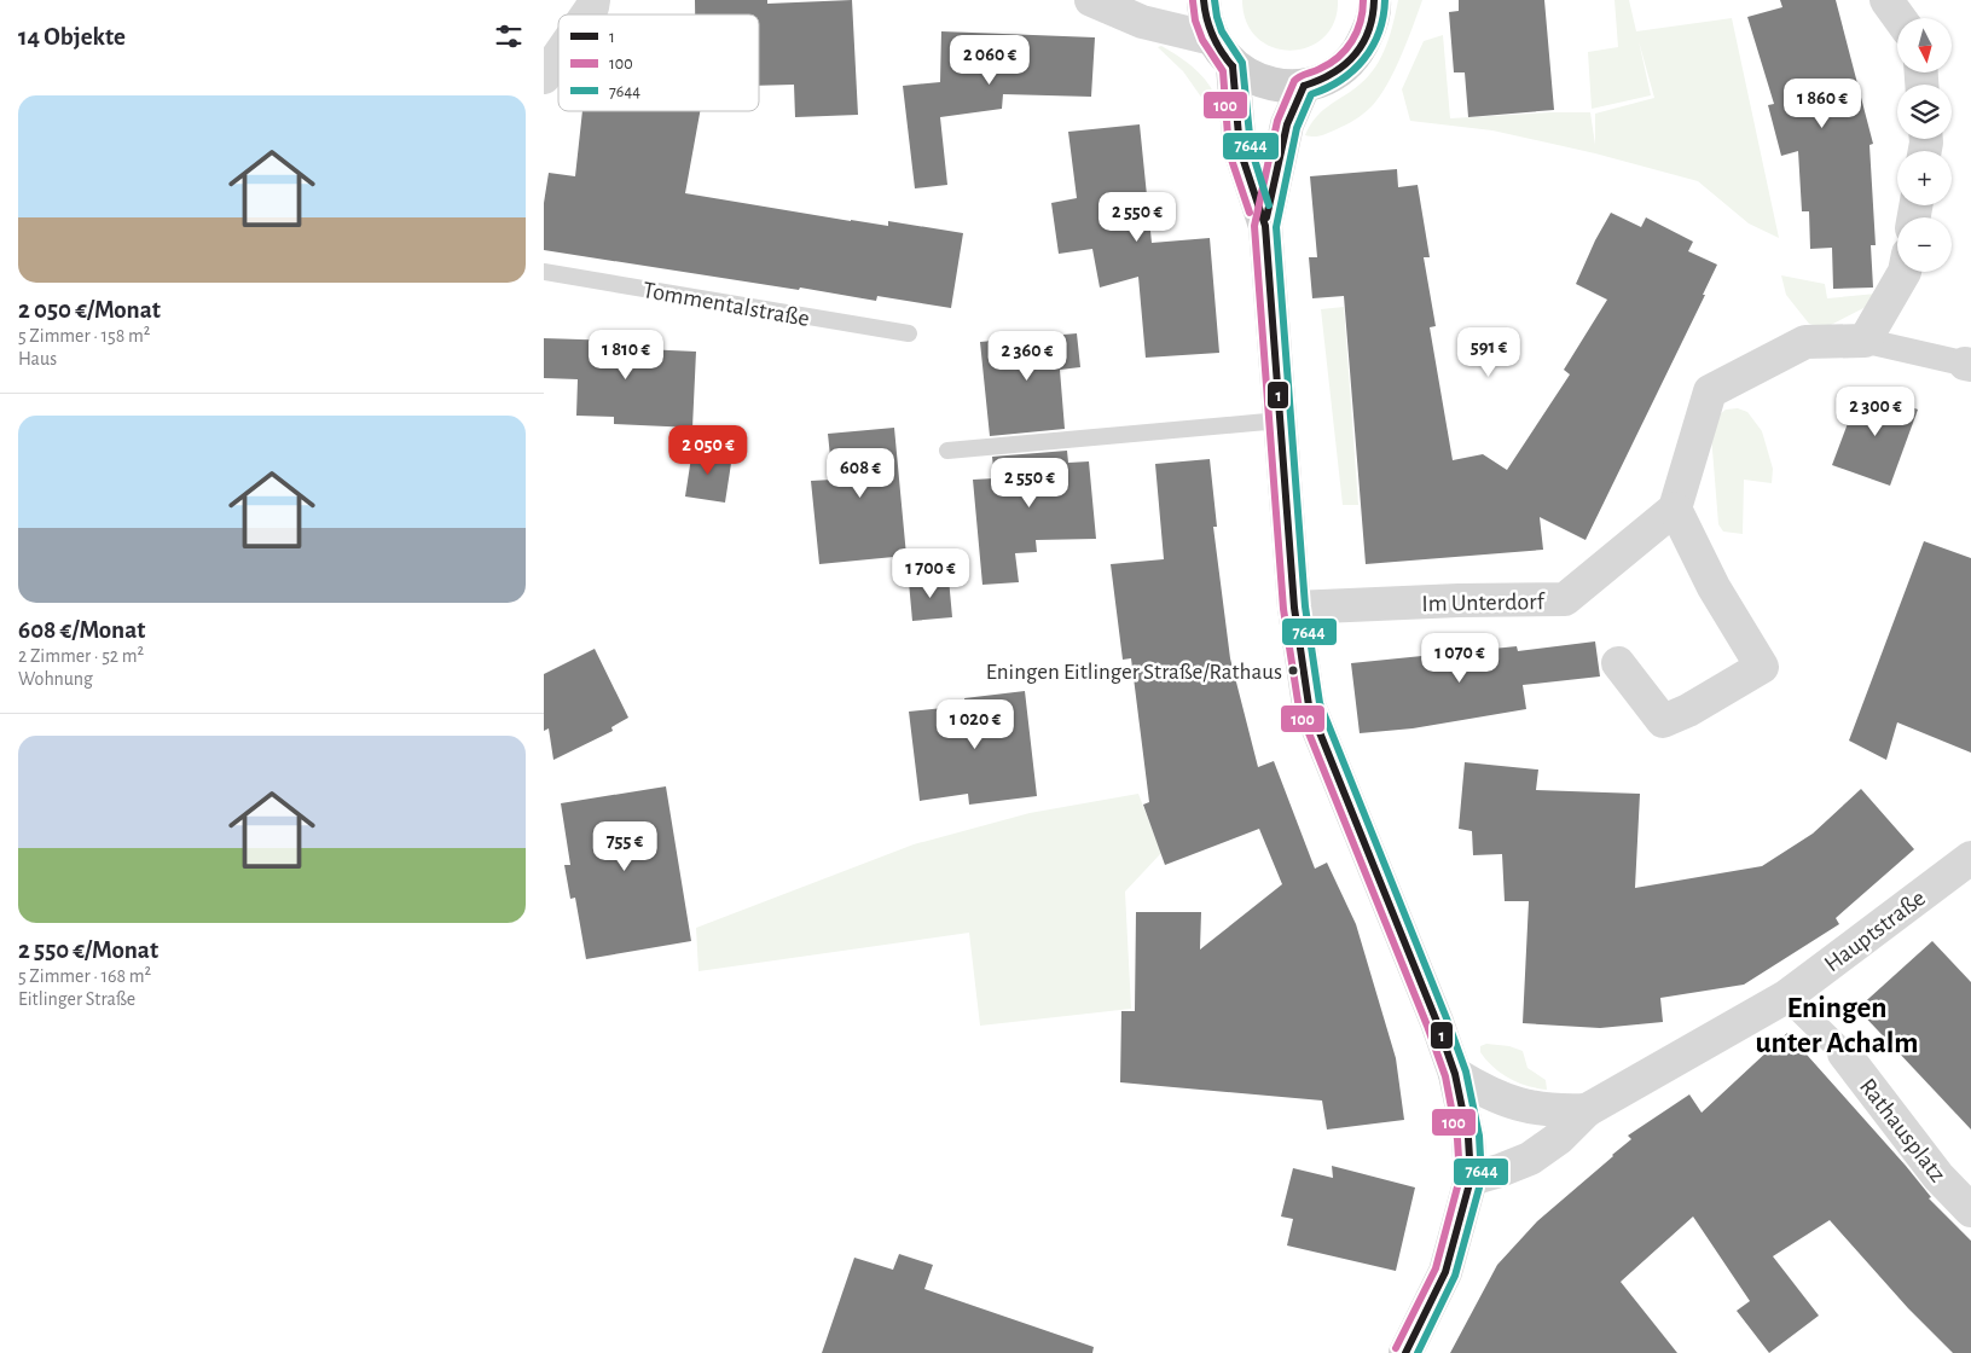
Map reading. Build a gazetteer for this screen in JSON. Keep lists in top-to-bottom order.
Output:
{
  "streets": {
    "street": ["Im Unterdorf", "Hauptstraße", "Rathausplatz"],
    "lane": ["Tommentalstraße"]
  },
  "crossings": [
    ["Hauptstraße", "Rathausplatz"]
  ],
  "districts": ["Eningen unter Achalm"],
  "places": ["Eningen Eitlinger Straße/Rathaus"],
  "lines": ["transit line 1", "transit line 100", "transit line 7644"],
  "legend": ["1", "100", "7644"],
  "north": "bottom",
  "page": {
    "heading": "14 Objekte",
    "map_buttons": ["+", "−"],
    "price": [
      "2 060 €",
      "1 860 €",
      "2 550 €",
      "591 €",
      "1 810 €",
      "2 360 €",
      "2 300 €",
      "2 050 €",
      "608 €",
      "2 550 €",
      "1 700 €",
      "1 070 €",
      "1 020 €",
      "755 €"
    ],
    "list": [
      {
        "name": "2 050 €/Monat",
        "note": "5 Zimmer · 158 m² · Haus"
      },
      {
        "name": "608 €/Monat",
        "note": "2 Zimmer · 52 m² · Wohnung"
      },
      {
        "name": "2 550 €/Monat",
        "note": "5 Zimmer · 168 m² · Eitlinger Straße"
      }
    ]
  }
}
